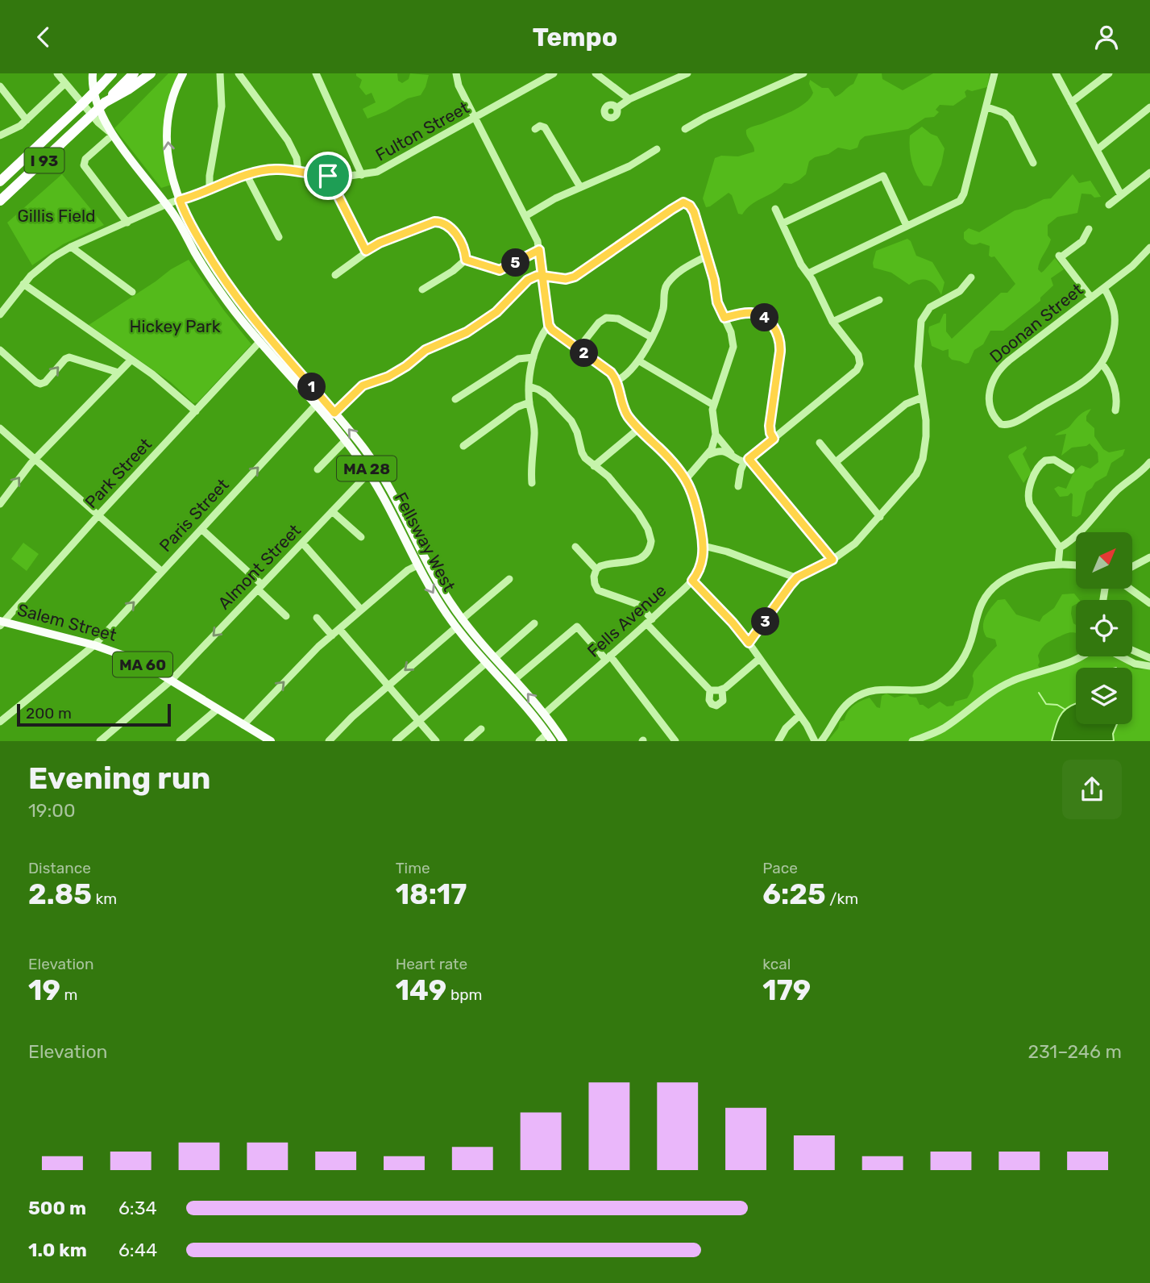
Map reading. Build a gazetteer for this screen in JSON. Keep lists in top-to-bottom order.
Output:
{
  "streets": {
    "highway": ["I 93"],
    "main road": [
      "MA 28",
      "Fellsway West",
      "Salem Street",
      "MA 60"
    ],
    "street": [
      "Fulton Street",
      "Doonan Street",
      "Park Street",
      "Paris Street",
      "Almont Street",
      "Fells Avenue"
    ]
  },
  "crossings": [
    ["Fulton Street", "Fellsway West"],
    ["Park Street", "Fellsway West"],
    ["Park Street", "Salem Street"],
    ["Paris Street", "Fellsway West"],
    ["Paris Street", "Salem Street"],
    ["Fellsway West", "Almont Street"],
    ["Fellsway West", "Fells Avenue"],
    ["Almont Street", "Salem Street"]
  ],
  "one_way": ["Paris Street"],
  "parks": ["Gillis Field", "Hickey Park"],
  "scale_bar": "200 m",
  "north": "top right",
  "page": {
    "header": "Tempo",
    "pins": [
      "5",
      "4",
      "2",
      "1",
      "3"
    ],
    "scale": "200 m",
    "heading": ["Evening run", "19:00"],
    "stats": [
      ["Distance", "2.85 km"],
      ["Time", "18:17"],
      ["Pace", "6:25 /km"],
      ["Elevation", "19 m"],
      ["Heart rate", "149 bpm"],
      ["kcal", "179"]
    ],
    "chart": ["Elevation", "231–246 m"],
    "list": [
      {
        "name": "500 m",
        "note": "6:34"
      },
      {
        "name": "1.0 km",
        "note": "6:44"
      }
    ]
  }
}
